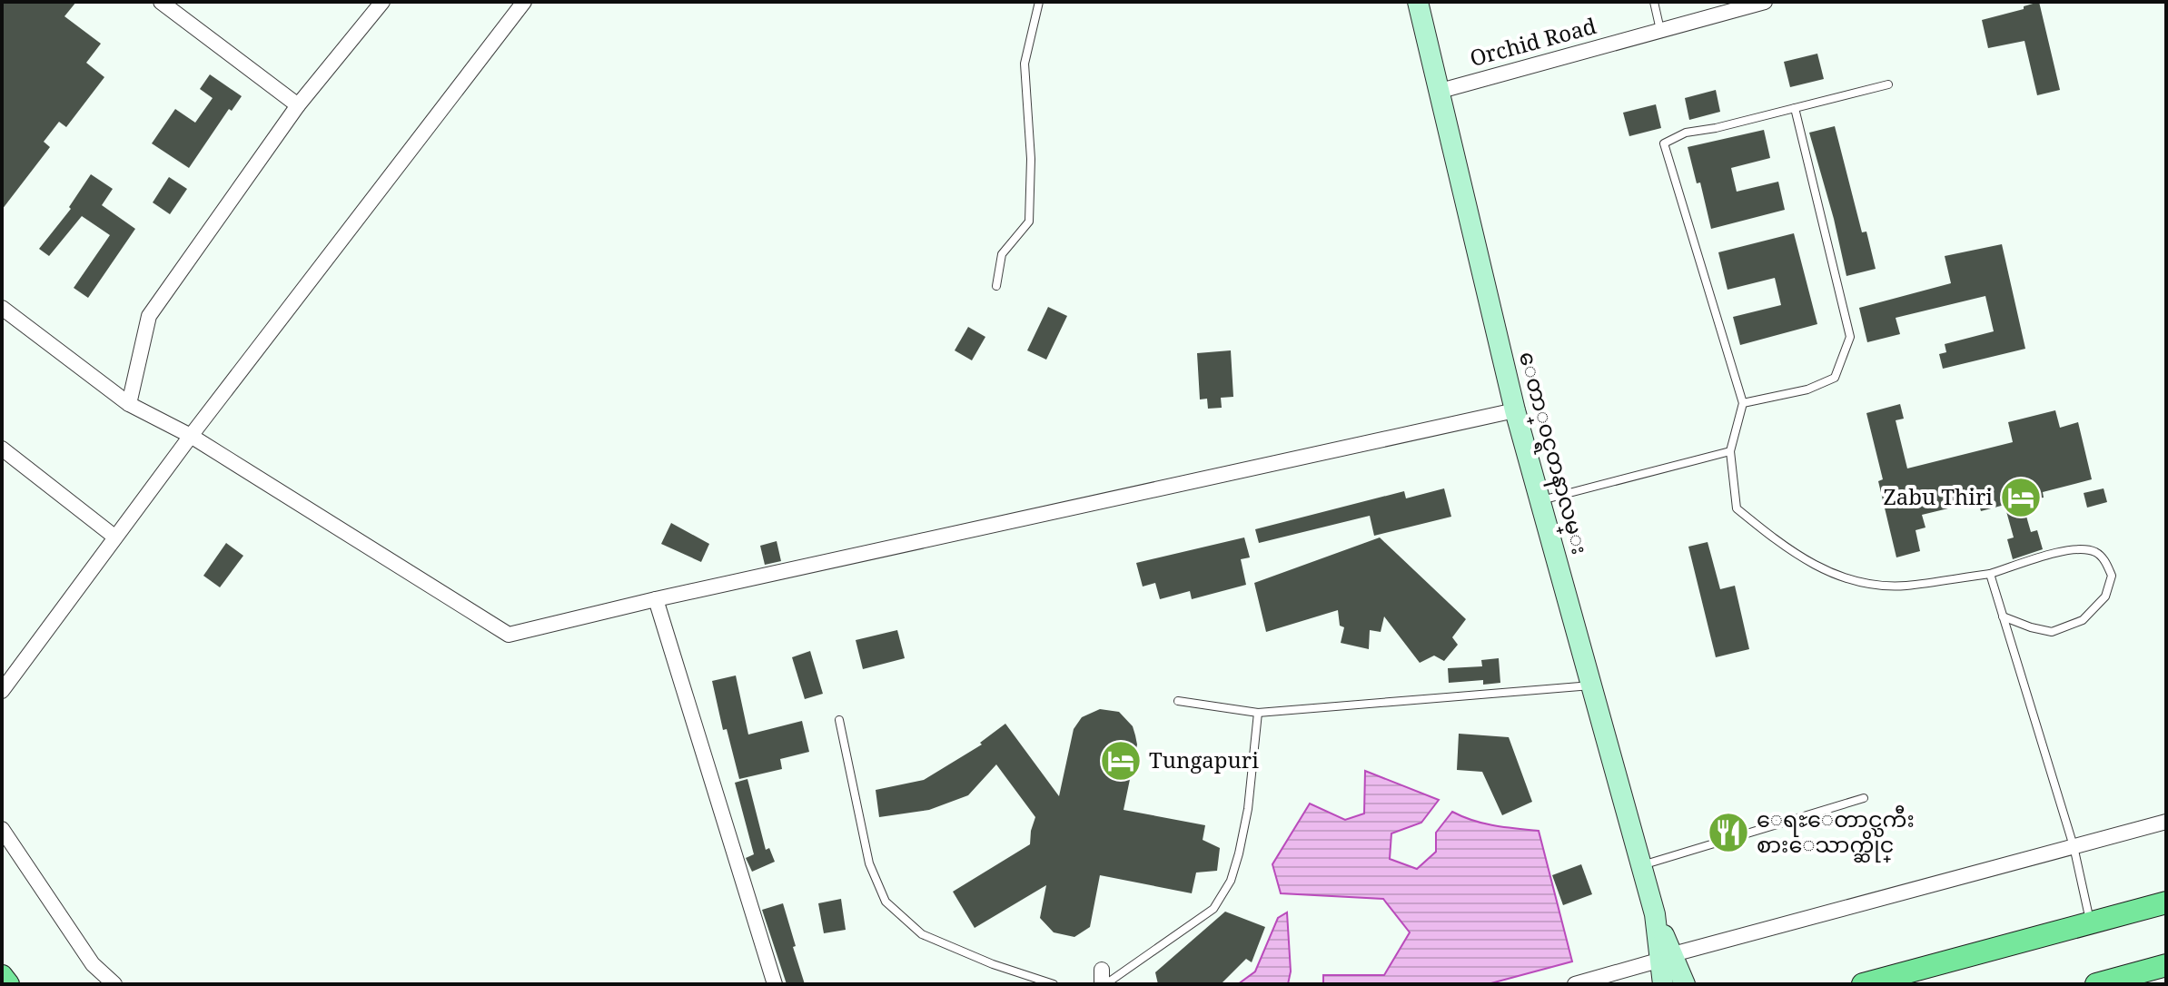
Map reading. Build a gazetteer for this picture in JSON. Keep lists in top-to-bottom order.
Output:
{
  "streets": {
    "main road": ["ေတာ္၀င္ရတနာလမ္း"],
    "street": ["Orchid Road"]
  },
  "crossings": [
    ["Orchid Road", "ေတာ္၀င္ရတနာလမ္း"]
  ],
  "places": {
    "hotel": ["Zabu Thiri", "Tungapuri"],
    "restaurant": ["ေရႊေတာင္ႀကီး စားေသာက္ဆိုင္"]
  }
}
